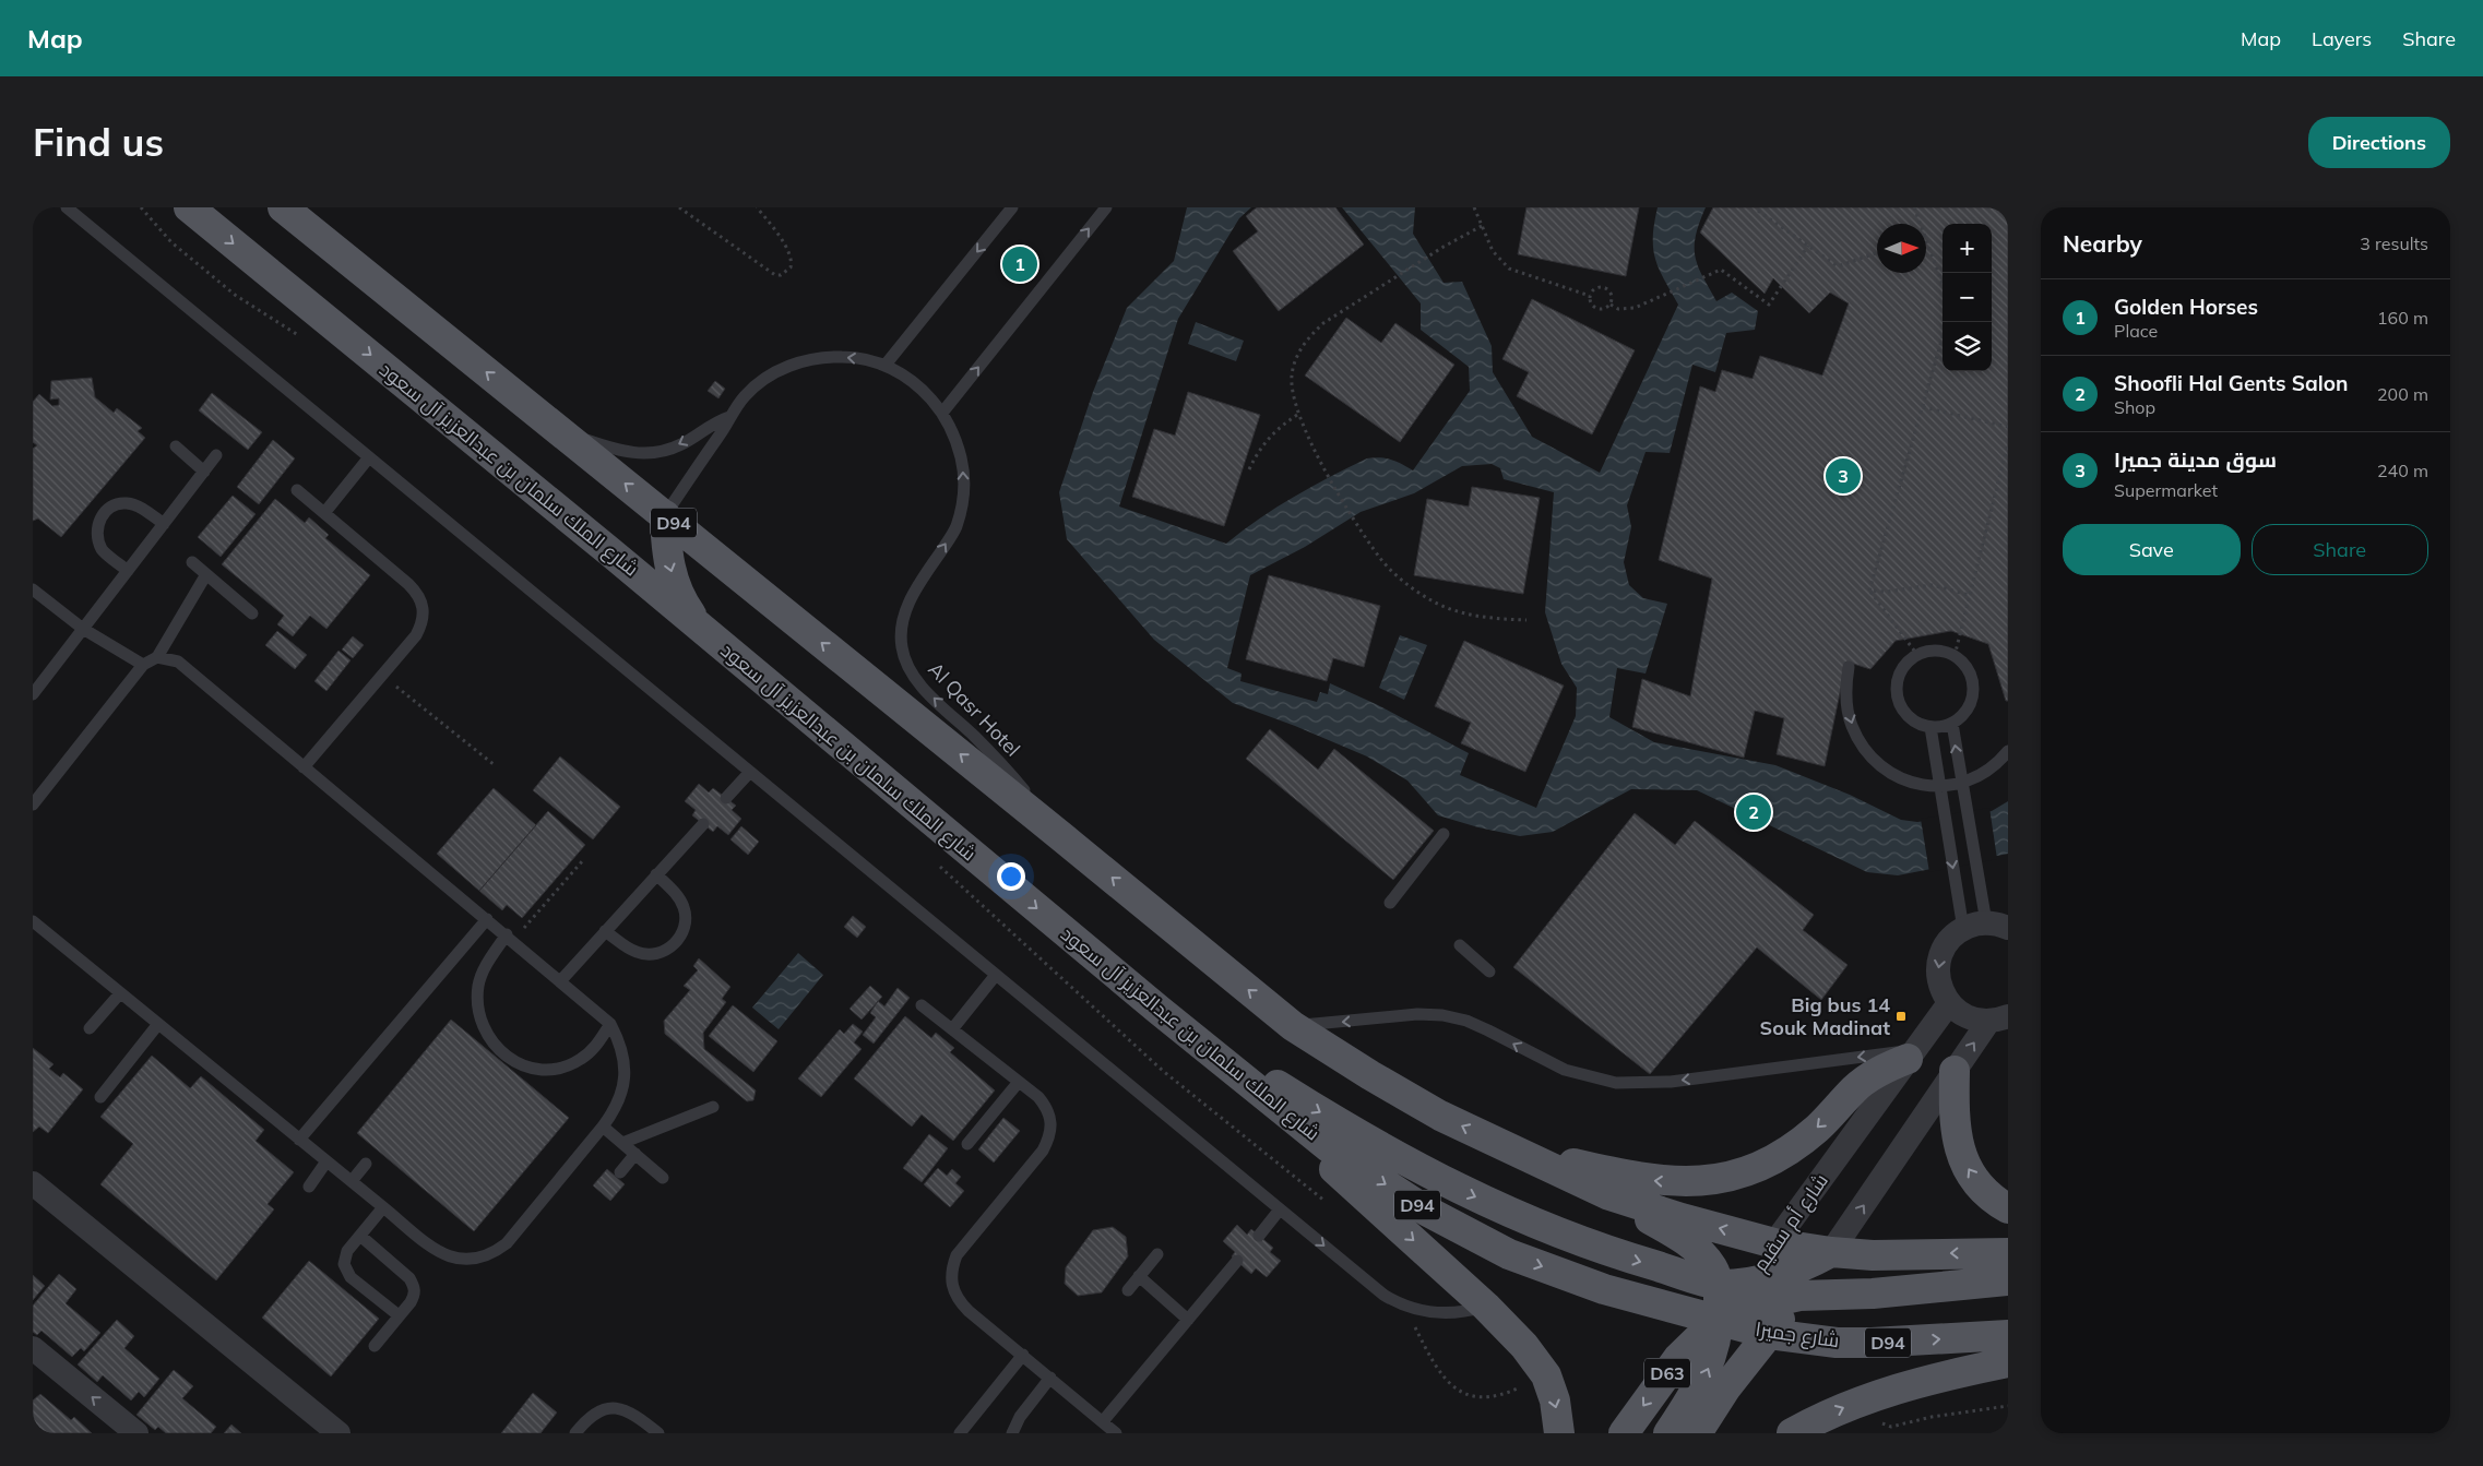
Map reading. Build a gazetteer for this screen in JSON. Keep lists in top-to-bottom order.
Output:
{
  "streets": {
    "main road": [
      "شارع الملك سلمان بن عبدالعزيز آل سعود",
      "D94",
      "شارع أم سقيم",
      "شارع جميرا",
      "D63"
    ],
    "lane": ["Al Qasr Hotel"]
  },
  "crossings": [
    ["شارع الملك سلمان بن عبدالعزيز آل سعود", "شارع جميرا"],
    ["شارع الملك سلمان بن عبدالعزيز آل سعود", "D63"],
    ["D94", "Al Qasr Hotel"],
    ["D94", "شارع أم سقيم"],
    ["شارع جميرا", "D63"]
  ],
  "places": {
    "transit": ["Big bus 14 Souk Madinat"]
  },
  "north": "right",
  "page": {
    "header": "Map",
    "nav": ["Map", "Layers", "Share"],
    "buttons": [
      "Directions",
      ["Save", "Share"]
    ],
    "title": "Find us",
    "heading": ["Nearby", "3 results"],
    "map_buttons": ["+", "−"],
    "pins": ["1", "3", "2"],
    "list": [
      {
        "mark": "1",
        "name": "Golden Horses",
        "note": "Place",
        "value": "160 m"
      },
      {
        "mark": "2",
        "name": "Shoofli Hal Gents Salon",
        "note": "Shop",
        "value": "200 m"
      },
      {
        "mark": "3",
        "name": "سوق مدينة جميرا",
        "note": "Supermarket",
        "value": "240 m"
      }
    ]
  }
}
